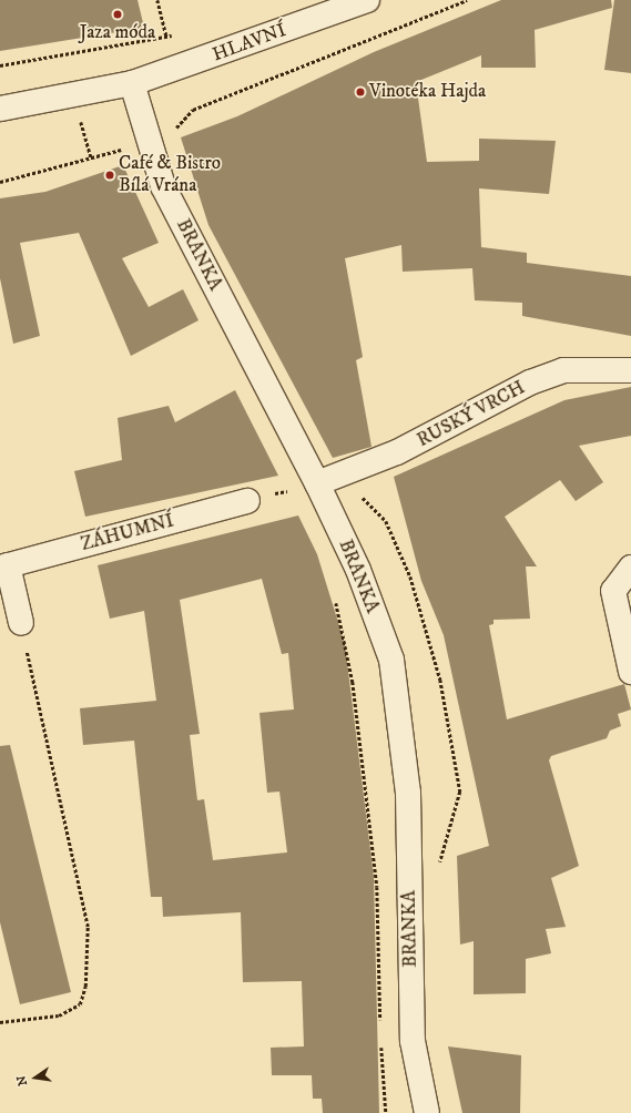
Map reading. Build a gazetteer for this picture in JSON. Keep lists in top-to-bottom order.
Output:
{
  "streets": {
    "street": [
      "HLAVNÍ",
      "BRANKA",
      "RUSKÝ VRCH",
      "ZÁHUMNÍ"
    ]
  },
  "crossings": [
    ["HLAVNÍ", "BRANKA"],
    ["BRANKA", "RUSKÝ VRCH"]
  ],
  "places": ["Jaza móda", "Vinotéka Hajda", "Café & Bistro Bílá Vrána"],
  "north": "left"
}
